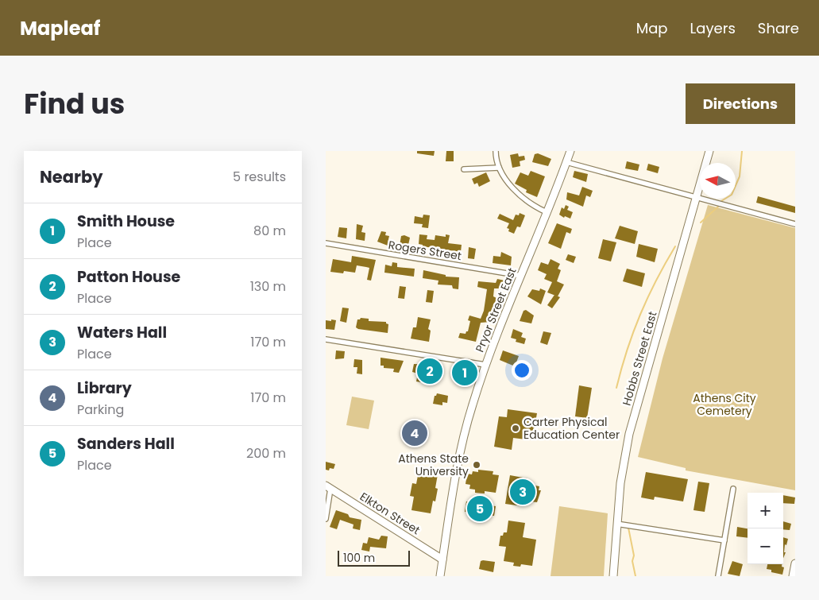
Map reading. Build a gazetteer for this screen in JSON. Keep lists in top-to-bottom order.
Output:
{
  "streets": {
    "street": [
      "Rogers Street",
      "Pryor Street East",
      "Hobbs Street East",
      "Elkton Street"
    ]
  },
  "crossings": [
    ["Rogers Street", "Pryor Street East"],
    ["Pryor Street East", "Elkton Street"]
  ],
  "parks": ["Athens City Cemetery"],
  "places": ["Carter Physical Education Center", "Athens State University"],
  "scale_bar": "100 m",
  "north": "left",
  "page": {
    "header": "Mapleaf",
    "nav": ["Map", "Layers", "Share"],
    "title": "Find us",
    "buttons": "Directions",
    "heading": ["Nearby", "5 results"],
    "list": [
      {
        "mark": "1",
        "name": "Smith House",
        "note": "Place",
        "value": "80 m"
      },
      {
        "mark": "2",
        "name": "Patton House",
        "note": "Place",
        "value": "130 m"
      },
      {
        "mark": "3",
        "name": "Waters Hall",
        "note": "Place",
        "value": "170 m"
      },
      {
        "mark": "4",
        "name": "Library",
        "note": "Parking",
        "value": "170 m"
      },
      {
        "mark": "5",
        "name": "Sanders Hall",
        "note": "Place",
        "value": "200 m"
      }
    ],
    "pins": [
      "2",
      "1",
      "4",
      "3",
      "5"
    ],
    "map_buttons": ["+", "−"],
    "scale": "100 m"
  }
}
